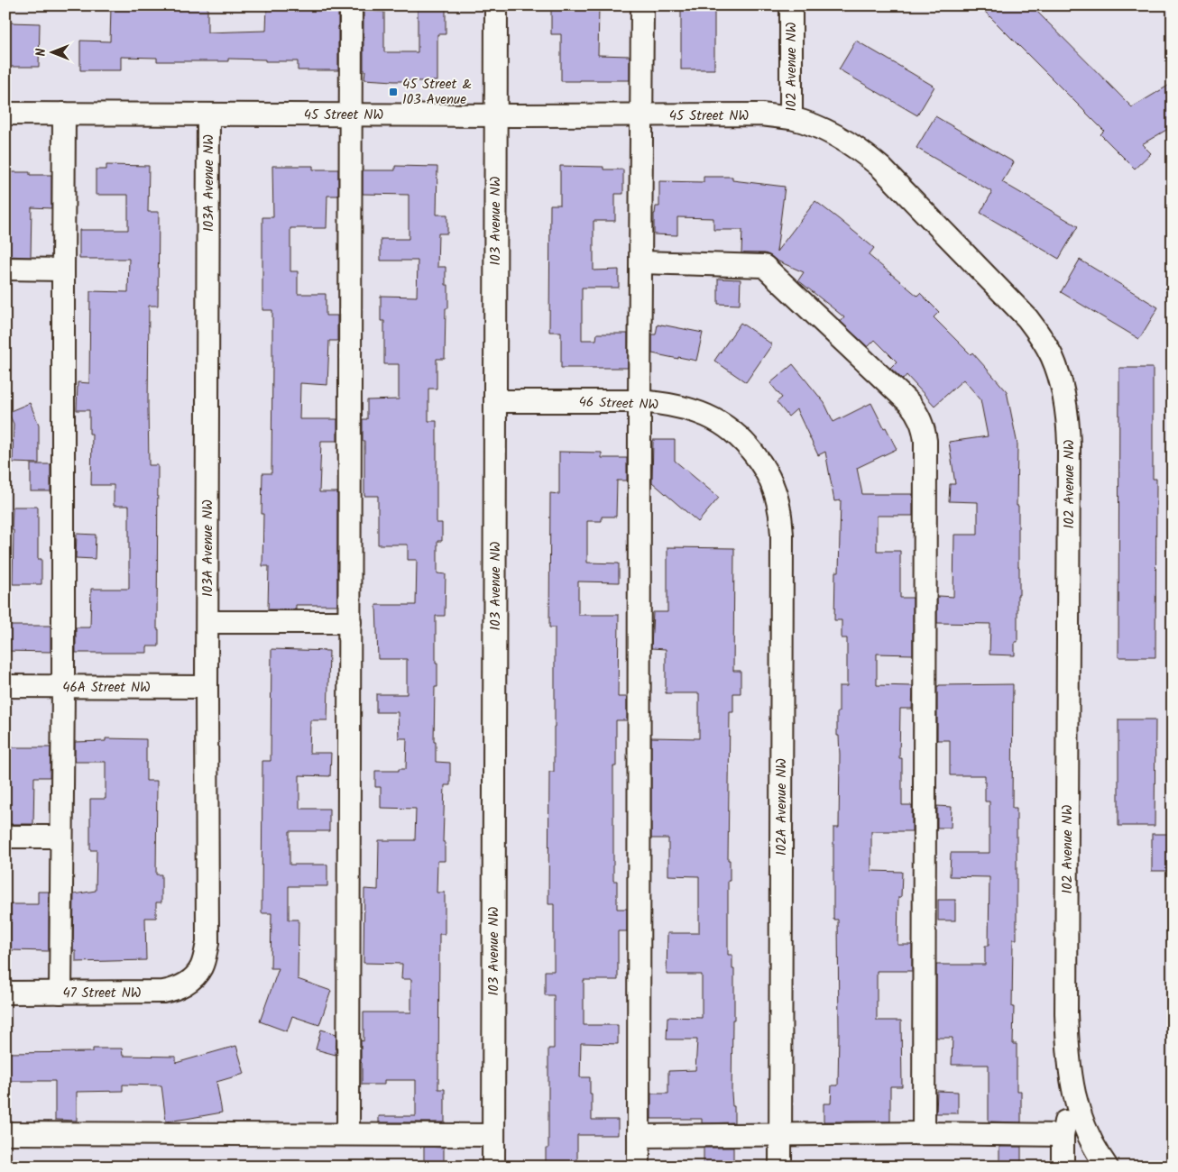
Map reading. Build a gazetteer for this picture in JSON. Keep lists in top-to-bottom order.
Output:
{
  "streets": {
    "street": [
      "102 Avenue NW",
      "45 Street NW",
      "103A Avenue NW",
      "103 Avenue NW",
      "46 Street NW",
      "46A Street NW",
      "102A Avenue NW",
      "47 Street NW"
    ]
  },
  "crossings": [
    ["102 Avenue NW", "45 Street NW"],
    ["45 Street NW", "103A Avenue NW"],
    ["45 Street NW", "103 Avenue NW"],
    ["103A Avenue NW", "46A Street NW"],
    ["103A Avenue NW", "47 Street NW"],
    ["103 Avenue NW", "46 Street NW"],
    ["46 Street NW", "102A Avenue NW"]
  ],
  "places": {
    "transit": ["45 Street & 103 Avenue"]
  },
  "north": "left"
}
